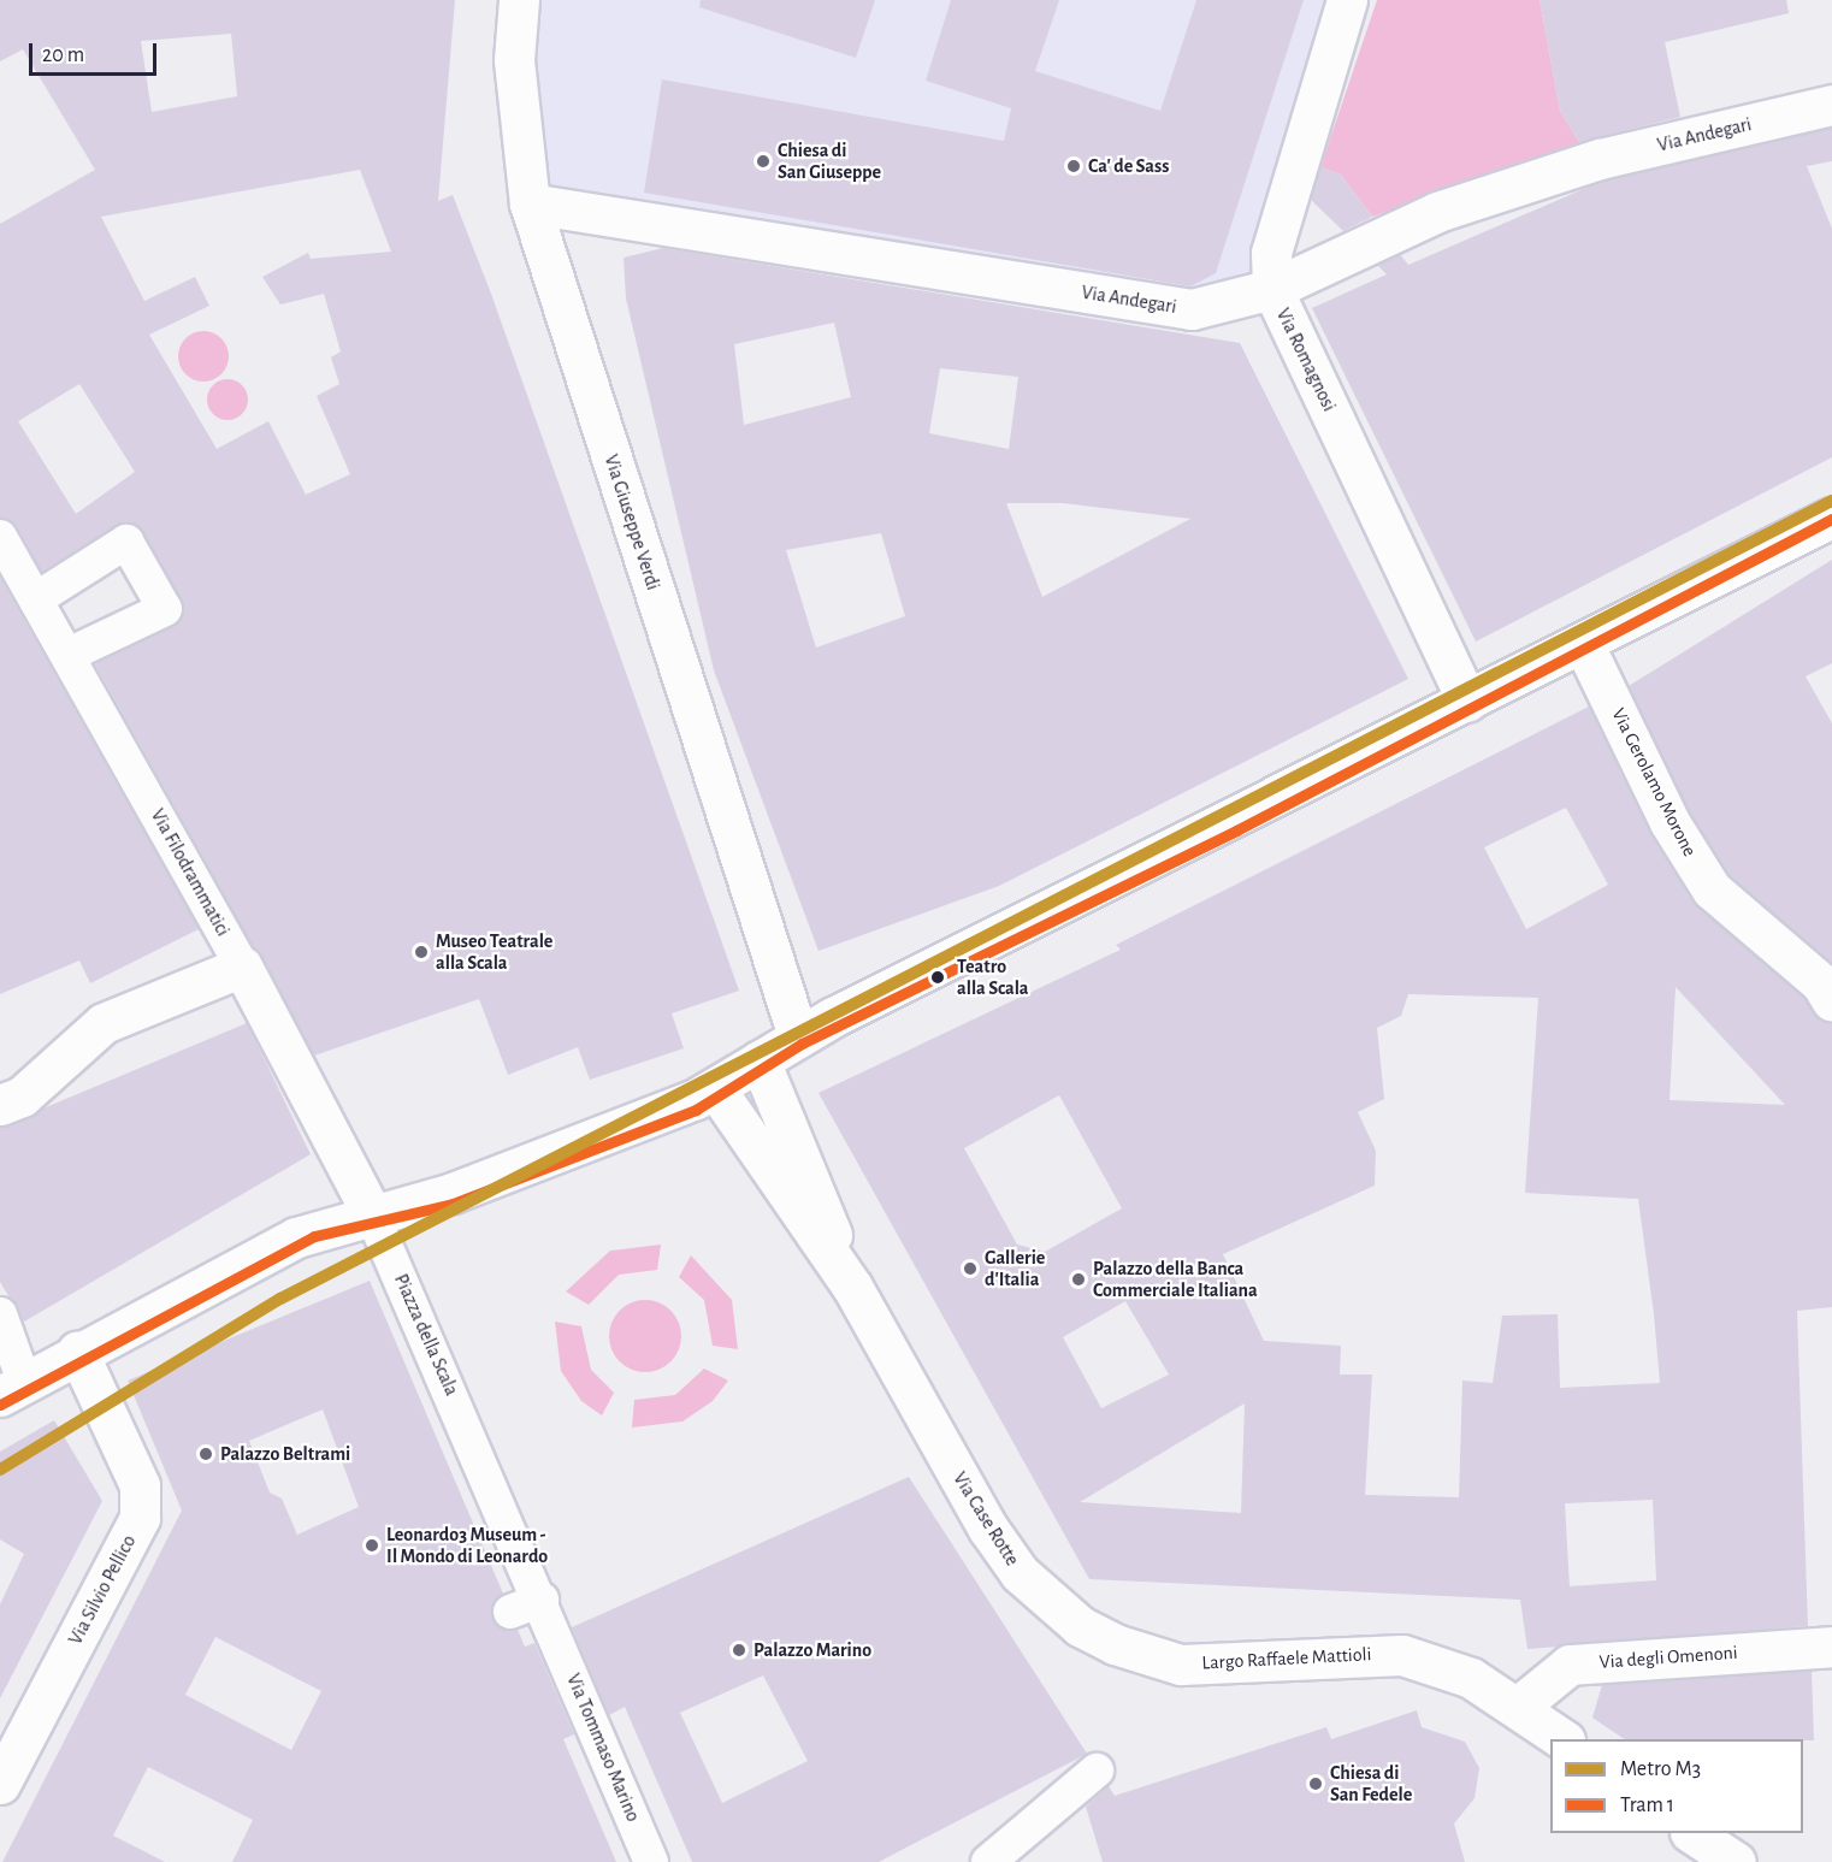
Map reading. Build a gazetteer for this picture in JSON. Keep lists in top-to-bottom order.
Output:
{
  "streets": {
    "street": [
      "Via Andegari",
      "Via Romagnosi",
      "Via Giuseppe Verdi",
      "Via Gerolamo Morone",
      "Via Filodrammatici",
      "Piazza della Scala",
      "Via Case Rotte",
      "Via Silvio Pellico",
      "Via degli Omenoni",
      "Largo Raffaele Mattioli",
      "Via Tommaso Marino"
    ]
  },
  "crossings": [
    ["Via Andegari", "Via Romagnosi"],
    ["Via Andegari", "Via Giuseppe Verdi"],
    ["Via Filodrammatici", "Piazza della Scala"],
    ["Piazza della Scala", "Via Tommaso Marino"],
    ["Via Case Rotte", "Largo Raffaele Mattioli"],
    ["Via degli Omenoni", "Largo Raffaele Mattioli"]
  ],
  "places": [
    "Chiesa di San Giuseppe",
    "Ca' de Sass",
    "Museo Teatrale alla Scala",
    "Teatro alla Scala",
    "Gallerie d'Italia",
    "Palazzo della Banca Commerciale Italiana",
    "Palazzo Beltrami",
    "Leonardo3 Museum - Il Mondo di Leonardo",
    "Palazzo Marino",
    "Chiesa di San Fedele"
  ],
  "lines": ["metro line M3", "tram line 1"],
  "legend": ["Metro M3", "Tram 1"],
  "scale_bar": "20 m"
}
